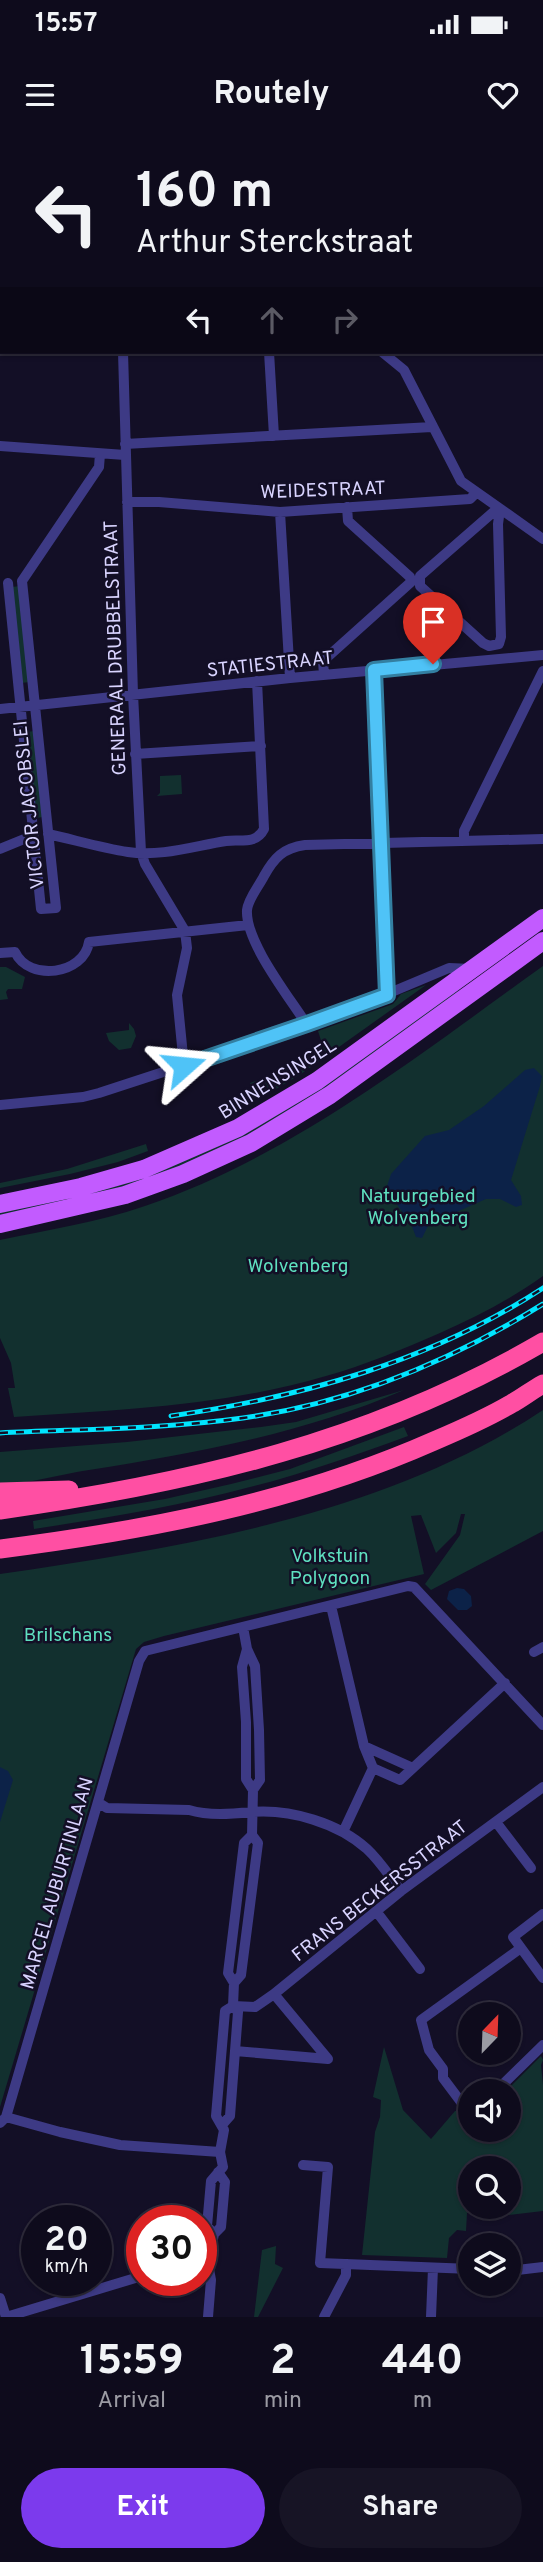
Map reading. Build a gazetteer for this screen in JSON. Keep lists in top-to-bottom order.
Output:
{
  "streets": {
    "main road": ["BINNENSINGEL"],
    "street": [
      "WEIDESTRAAT",
      "GENERAAL DRUBBELSTRAAT",
      "STATIESTRAAT",
      "VICTOR JACOBSLEI",
      "MARCEL AUBURTINLAAN",
      "FRANS BECKERSSTRAAT"
    ]
  },
  "crossings": [
    ["WEIDESTRAAT", "GENERAAL DRUBBELSTRAAT"],
    ["GENERAAL DRUBBELSTRAAT", "STATIESTRAAT"],
    ["STATIESTRAAT", "VICTOR JACOBSLEI"]
  ],
  "parks": [
    "Natuurgebied Wolvenberg",
    "Wolvenberg",
    "Volkstuin Polygoon",
    "Brilschans"
  ],
  "north": "top right",
  "page": {
    "status": "15:57",
    "header": "Routely",
    "turn": ["160 m", "Arthur Sterckstraat"],
    "speed": "20 km/h",
    "limit": "30",
    "eta": [
      "15:59",
      "Arrival",
      "2",
      "min",
      "440",
      "m"
    ],
    "buttons": ["Exit", "Share"]
  }
}
